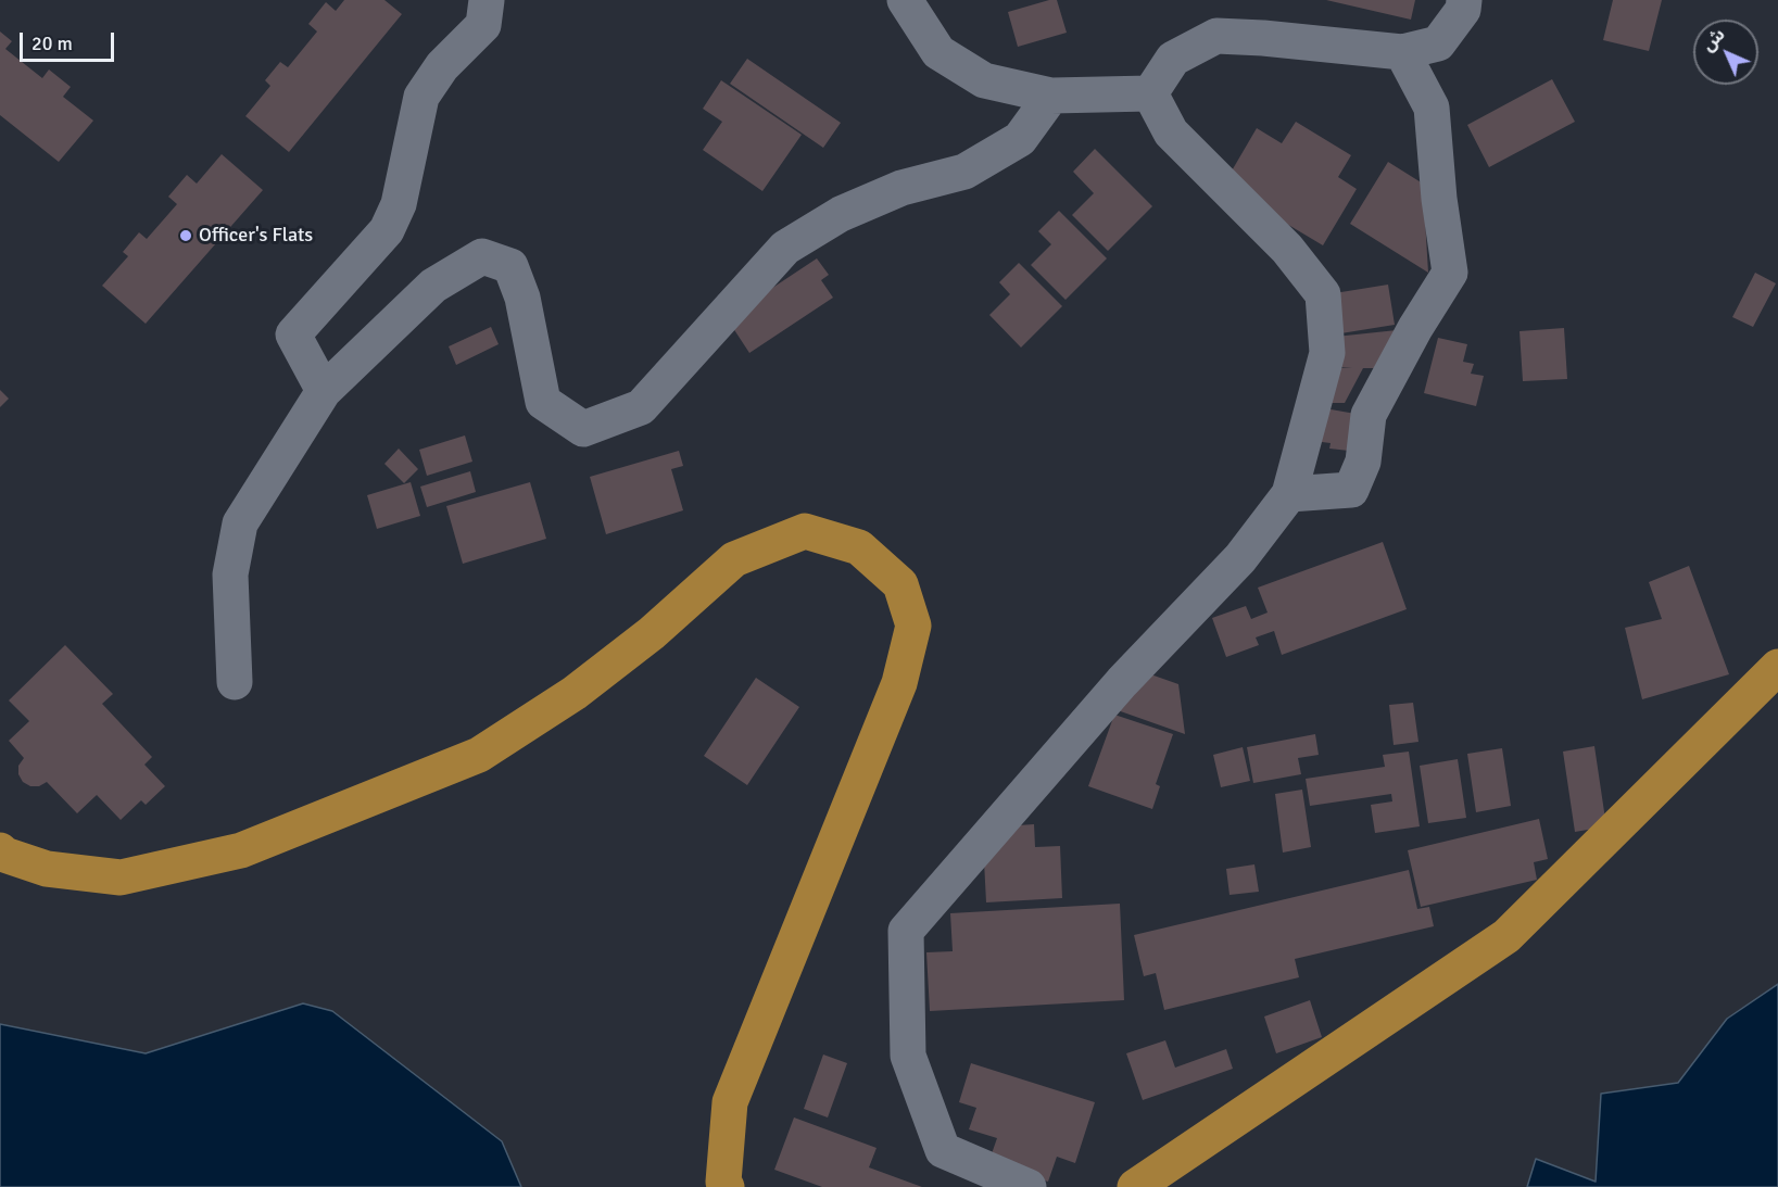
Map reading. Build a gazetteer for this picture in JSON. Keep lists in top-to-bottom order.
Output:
{
  "places": ["Officer's Flats"],
  "scale_bar": "20 m",
  "north": "top left"
}
